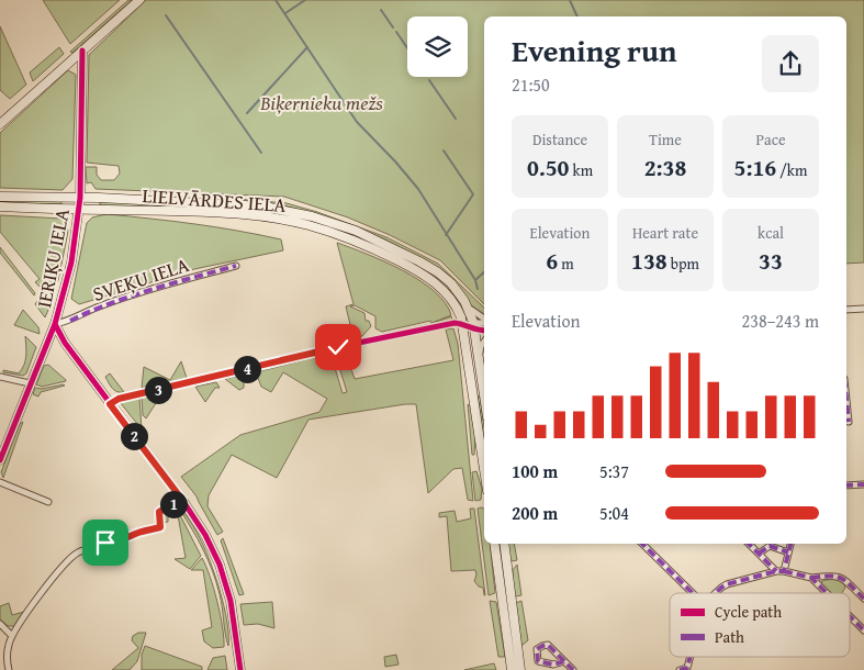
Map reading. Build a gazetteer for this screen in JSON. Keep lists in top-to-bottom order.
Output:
{
  "streets": {
    "main road": ["LIELVĀRDES IELA"],
    "street": ["IERIĶU IELA", "SVEĶU IELA"]
  },
  "crossings": [
    ["LIELVĀRDES IELA", "IERIĶU IELA"],
    ["IERIĶU IELA", "SVEĶU IELA"]
  ],
  "parks": ["Biķernieku mežs"],
  "legend": ["Cycle path", "Path"],
  "page": {
    "heading": ["Evening run", "21:50"],
    "stats": [
      ["Distance", "0.50 km"],
      ["Time", "2:38"],
      ["Pace", "5:16 /km"],
      ["Elevation", "6 m"],
      ["Heart rate", "138 bpm"],
      ["kcal", "33"]
    ],
    "chart": ["Elevation", "238–243 m"],
    "pins": [
      "4",
      "3",
      "2",
      "1"
    ],
    "list": [
      {
        "name": "100 m",
        "note": "5:37"
      },
      {
        "name": "200 m",
        "note": "5:04"
      }
    ]
  }
}
